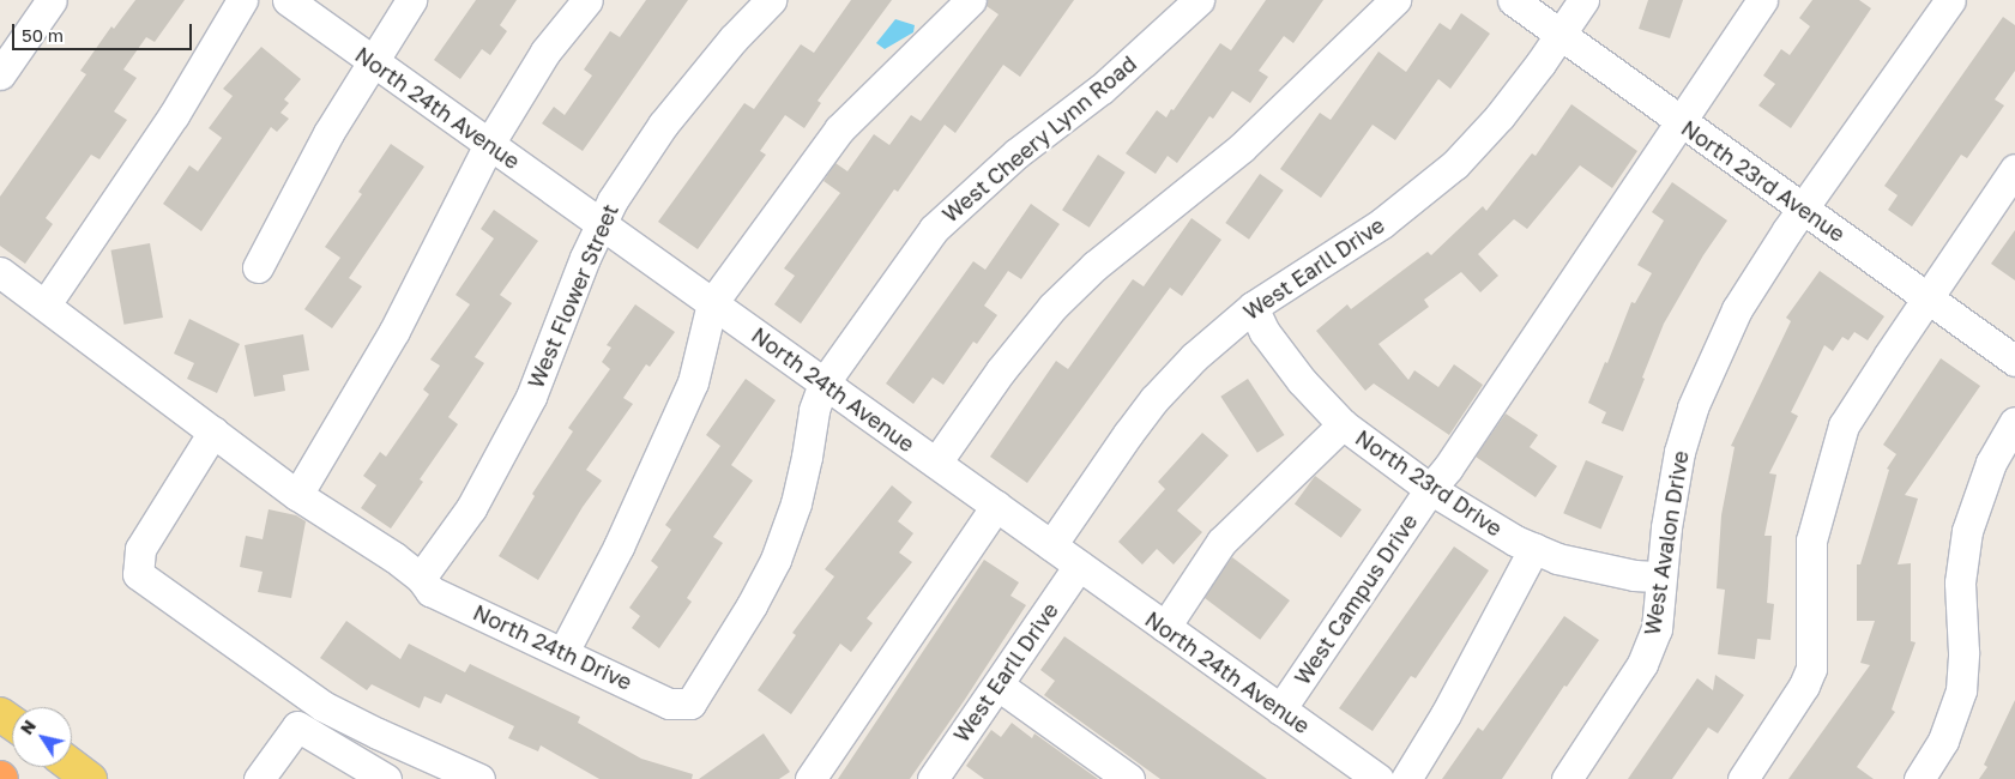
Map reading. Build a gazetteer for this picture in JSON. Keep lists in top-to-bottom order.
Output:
{
  "streets": {
    "street": [
      "North 24th Avenue",
      "West Cheery Lynn Road",
      "North 23rd Avenue",
      "West Earll Drive",
      "West Flower Street",
      "North 23rd Drive",
      "West Avalon Drive",
      "West Campus Drive",
      "North 24th Drive"
    ]
  },
  "crossings": [
    ["North 24th Avenue", "West Cheery Lynn Road"],
    ["North 24th Avenue", "West Earll Drive"],
    ["North 24th Avenue", "West Flower Street"],
    ["North 24th Avenue", "West Campus Drive"],
    ["West Cheery Lynn Road", "North 24th Drive"],
    ["North 23rd Avenue", "West Earll Drive"],
    ["North 23rd Avenue", "West Avalon Drive"],
    ["North 23rd Avenue", "West Campus Drive"],
    ["West Earll Drive", "North 23rd Drive"],
    ["West Flower Street", "North 24th Drive"],
    ["North 23rd Drive", "West Avalon Drive"],
    ["North 23rd Drive", "West Campus Drive"]
  ],
  "scale_bar": "50 m",
  "north": "top left"
}
